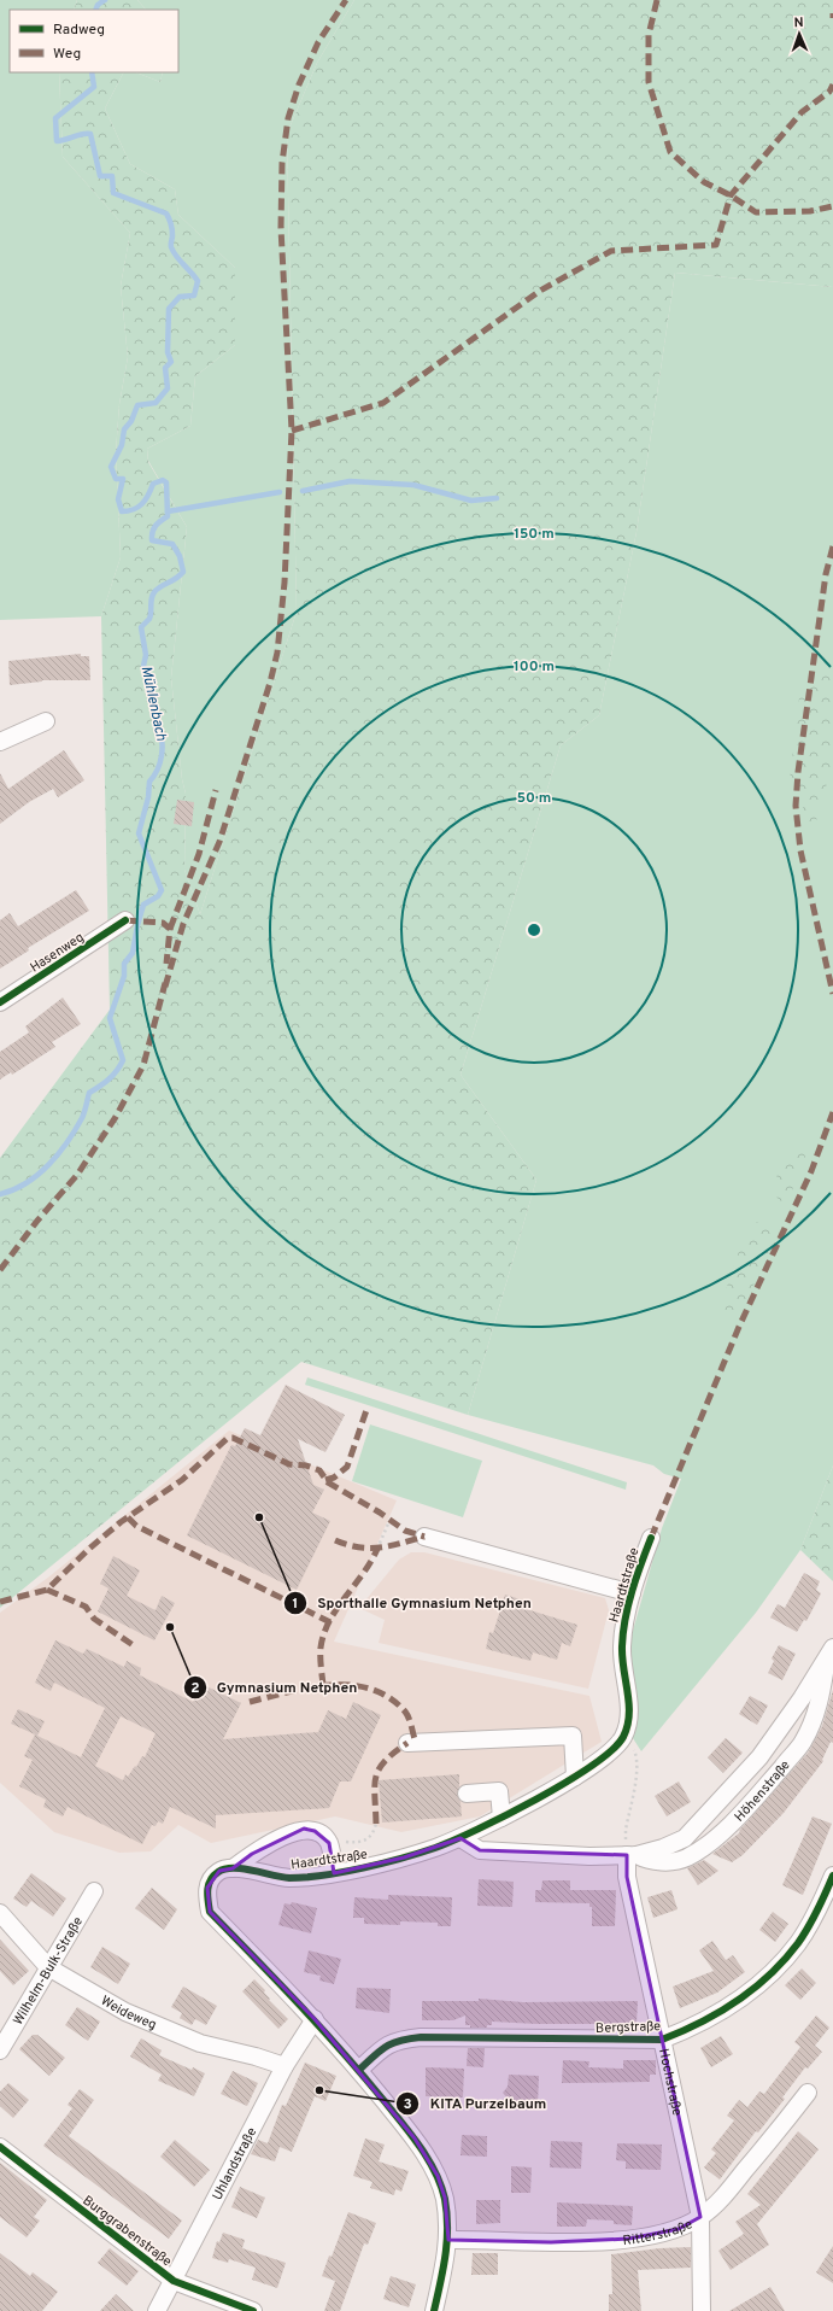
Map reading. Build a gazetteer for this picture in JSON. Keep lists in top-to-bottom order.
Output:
{
  "streets": {
    "street": [
      "Hasenweg",
      "Haardtstraße",
      "Höhenstraße",
      "Wilhelm-Bulk-Straße",
      "Weideweg",
      "Bergstraße",
      "Hochstraße",
      "Uhlandstraße",
      "Ritterstraße",
      "Burggrabenstraße"
    ]
  },
  "crossings": [
    ["Haardtstraße", "Höhenstraße"],
    ["Haardtstraße", "Bergstraße"],
    ["Haardtstraße", "Uhlandstraße"],
    ["Haardtstraße", "Ritterstraße"],
    ["Höhenstraße", "Hochstraße"],
    ["Wilhelm-Bulk-Straße", "Weideweg"],
    ["Weideweg", "Uhlandstraße"],
    ["Bergstraße", "Hochstraße"],
    ["Hochstraße", "Ritterstraße"],
    ["Uhlandstraße", "Burggrabenstraße"]
  ],
  "water": ["Mühlenbach"],
  "places": ["Sporthalle Gymnasium Netphen", "Gymnasium Netphen", "KITA Purzelbaum"],
  "legend": ["Radweg", "Weg"],
  "north": "top",
  "rings": ["150 m", "100 m", "50 m"]
}
